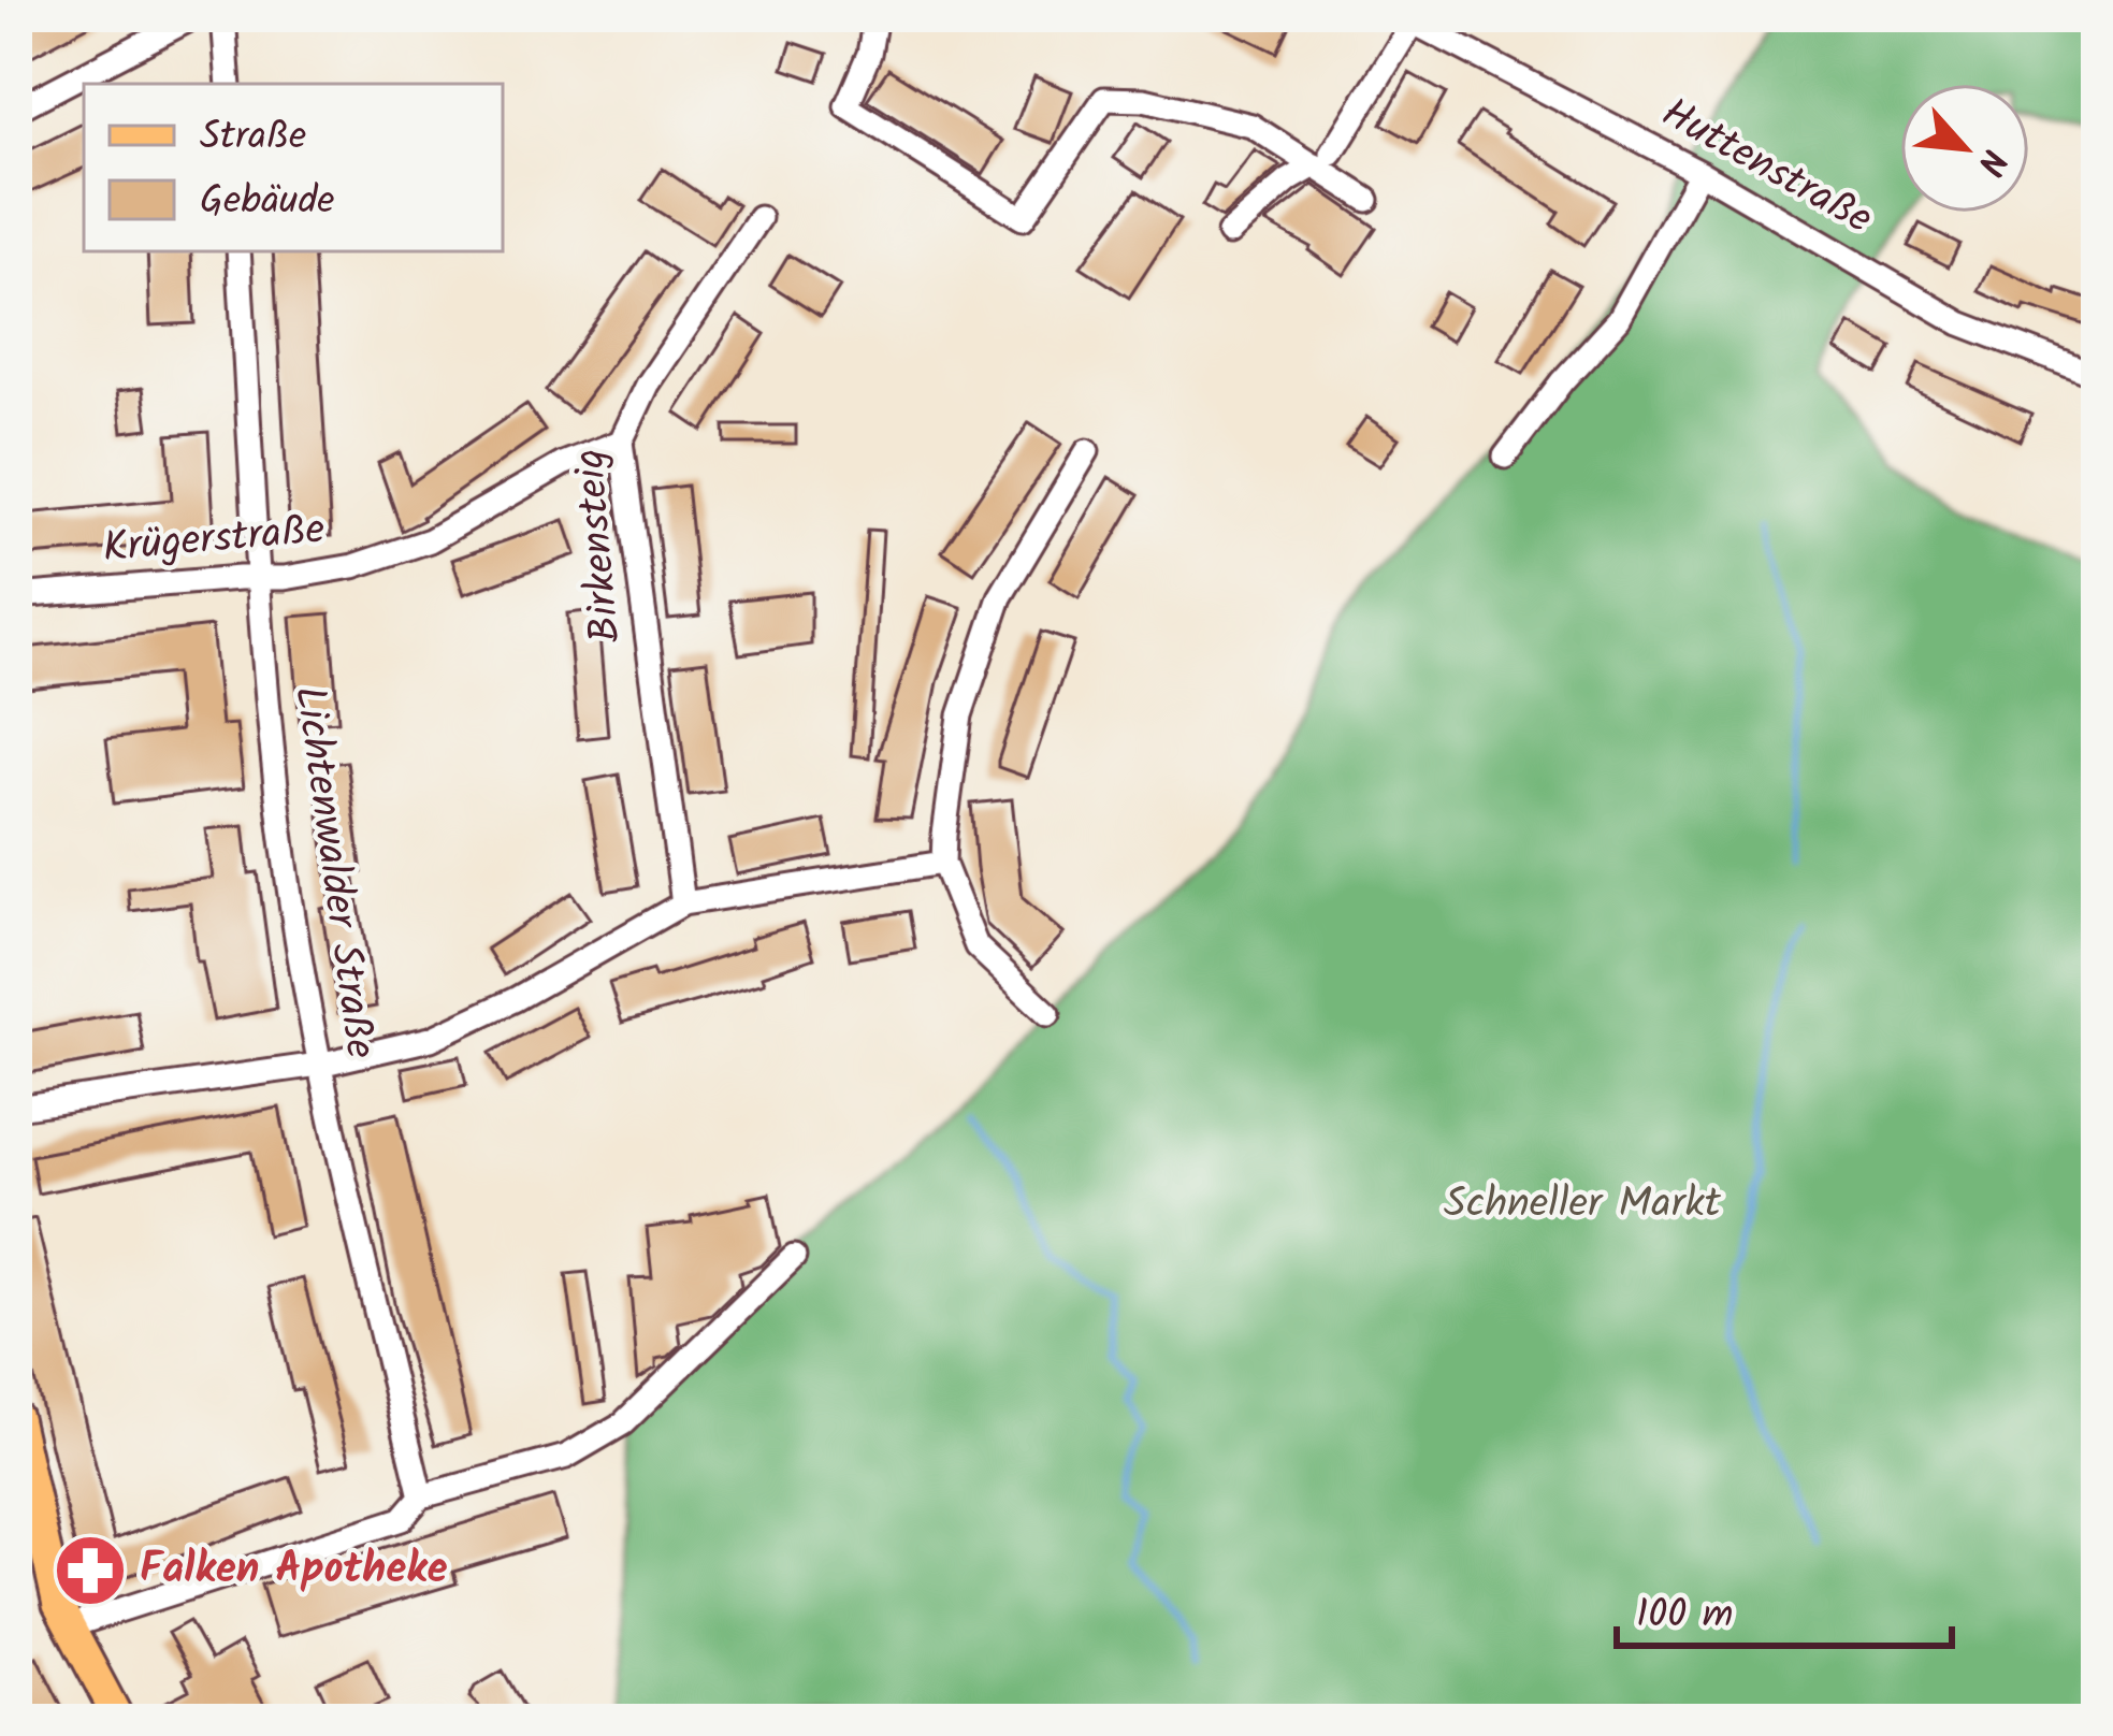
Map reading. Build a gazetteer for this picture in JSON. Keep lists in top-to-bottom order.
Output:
{
  "streets": {
    "street": [
      "Huttenstraße",
      "Krügerstraße",
      "Birkensteig",
      "Lichtenwalder Straße"
    ]
  },
  "crossings": [
    ["Krügerstraße", "Birkensteig"],
    ["Krügerstraße", "Lichtenwalder Straße"]
  ],
  "parks": ["Schneller Markt"],
  "places": {
    "pharmacy": ["Falken Apotheke"]
  },
  "legend": ["Straße", "Gebäude"],
  "scale_bar": "100 m",
  "north": "bottom right"
}
